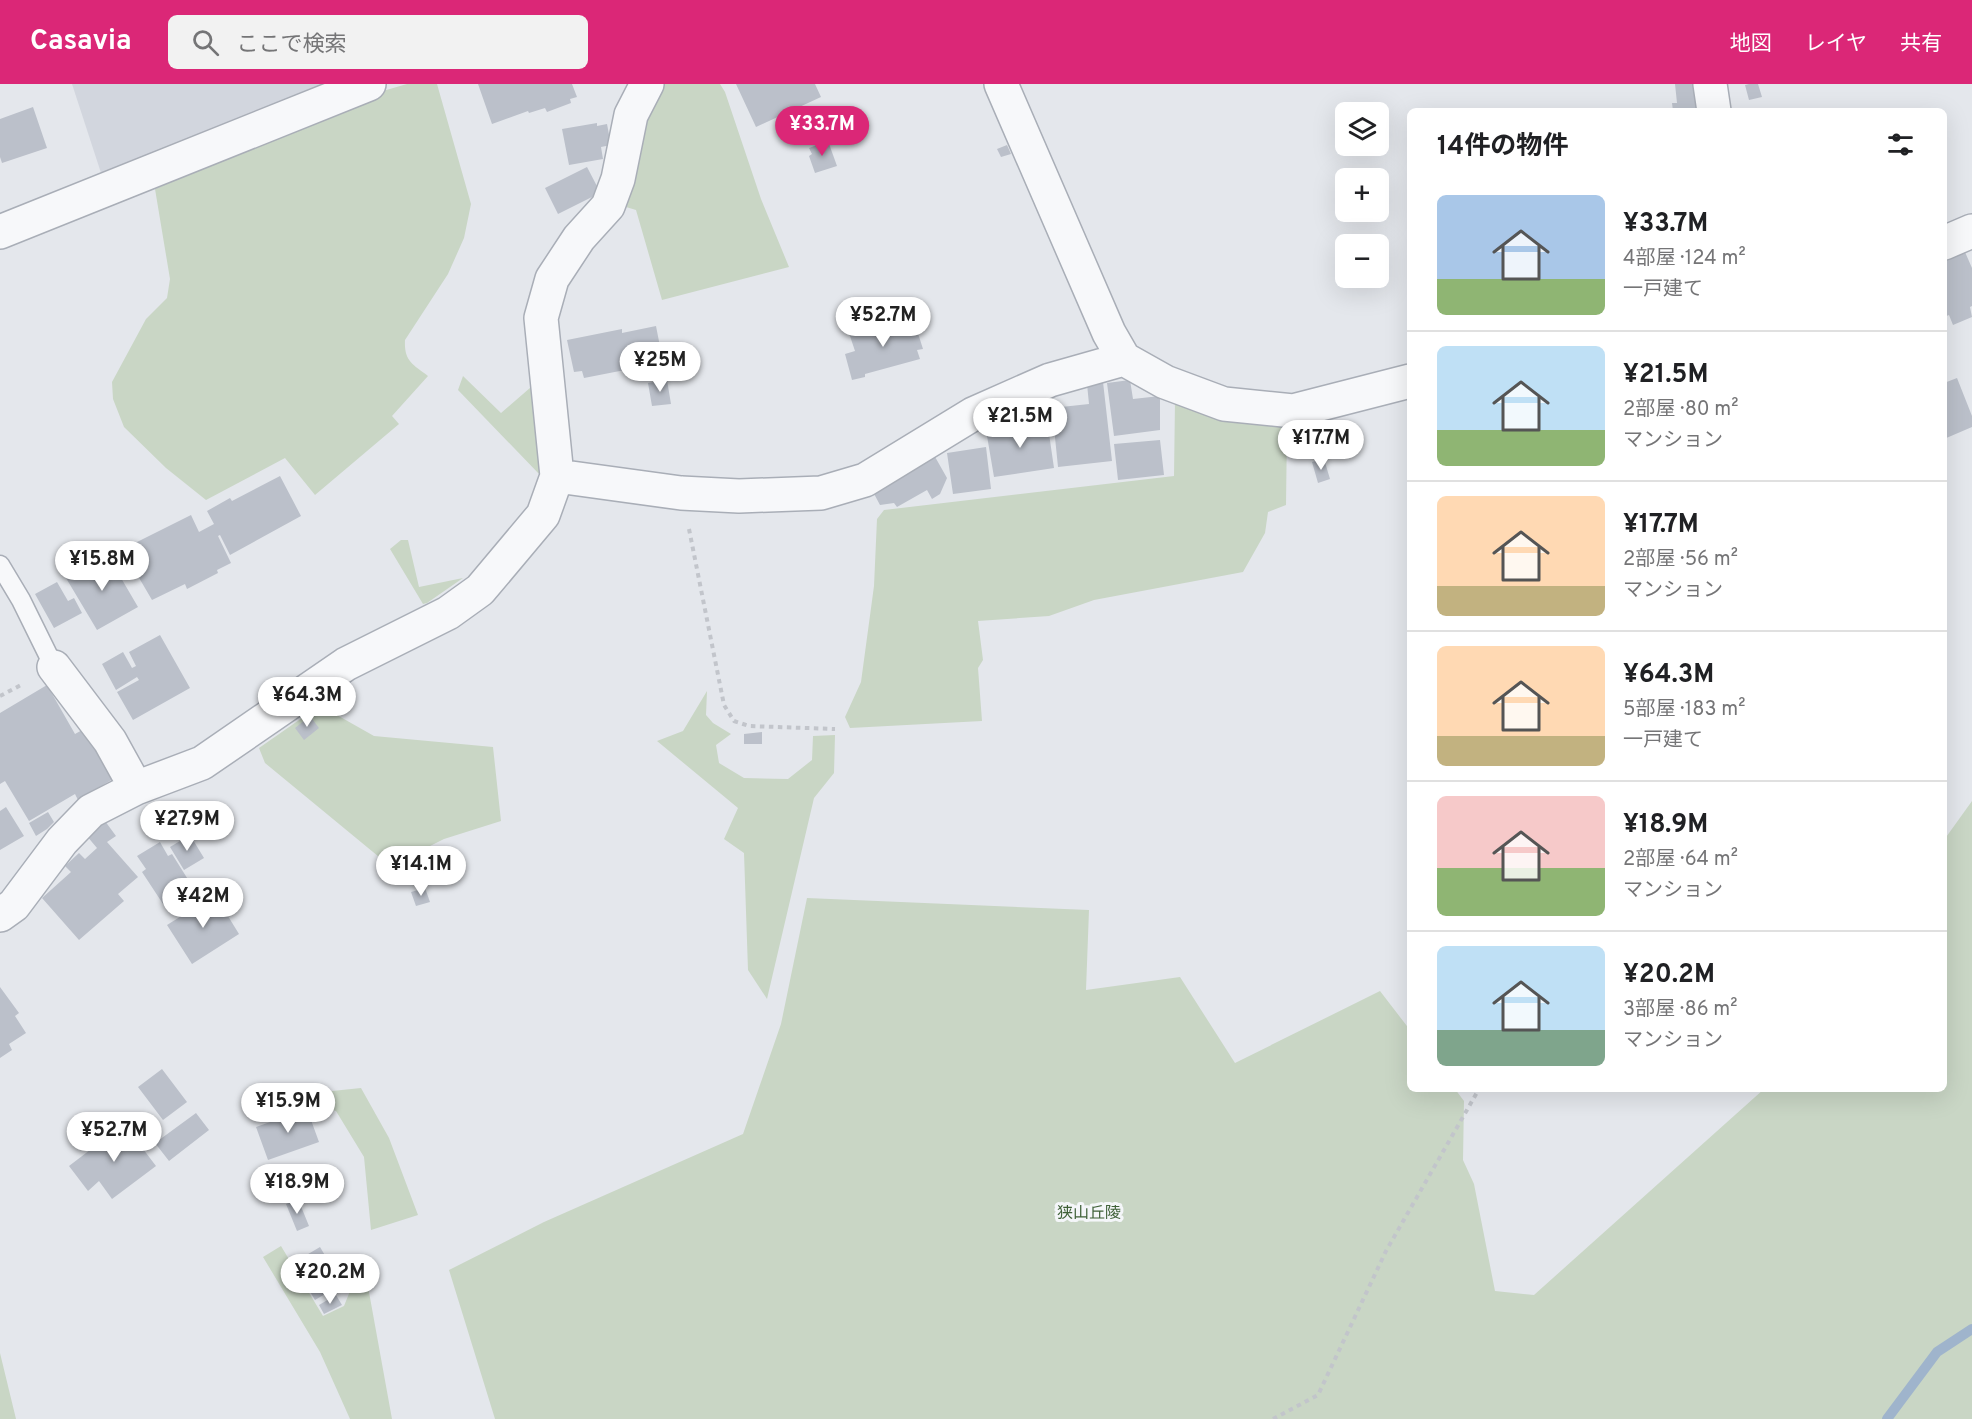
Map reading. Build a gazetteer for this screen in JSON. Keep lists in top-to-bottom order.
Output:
{
  "parks": ["狭山丘陵"],
  "page": {
    "header": "Casavia",
    "search": "ここで検索",
    "nav": ["地図", "レイヤ", "共有"],
    "map_buttons": ["+", "−"],
    "price": [
      "¥33.7M",
      "¥52.7M",
      "¥25M",
      "¥21.5M",
      "¥17.7M",
      "¥15.8M",
      "¥64.3M",
      "¥27.9M",
      "¥14.1M",
      "¥42M",
      "¥15.9M",
      "¥52.7M",
      "¥18.9M",
      "¥20.2M"
    ],
    "heading": "14件の物件",
    "list": [
      {
        "name": "¥33.7M",
        "note": "4部屋 · 124 m² · 一戸建て"
      },
      {
        "name": "¥21.5M",
        "note": "2部屋 · 80 m² · マンション"
      },
      {
        "name": "¥17.7M",
        "note": "2部屋 · 56 m² · マンション"
      },
      {
        "name": "¥64.3M",
        "note": "5部屋 · 183 m² · 一戸建て"
      },
      {
        "name": "¥18.9M",
        "note": "2部屋 · 64 m² · マンション"
      },
      {
        "name": "¥20.2M",
        "note": "3部屋 · 86 m² · マンション"
      }
    ]
  }
}
